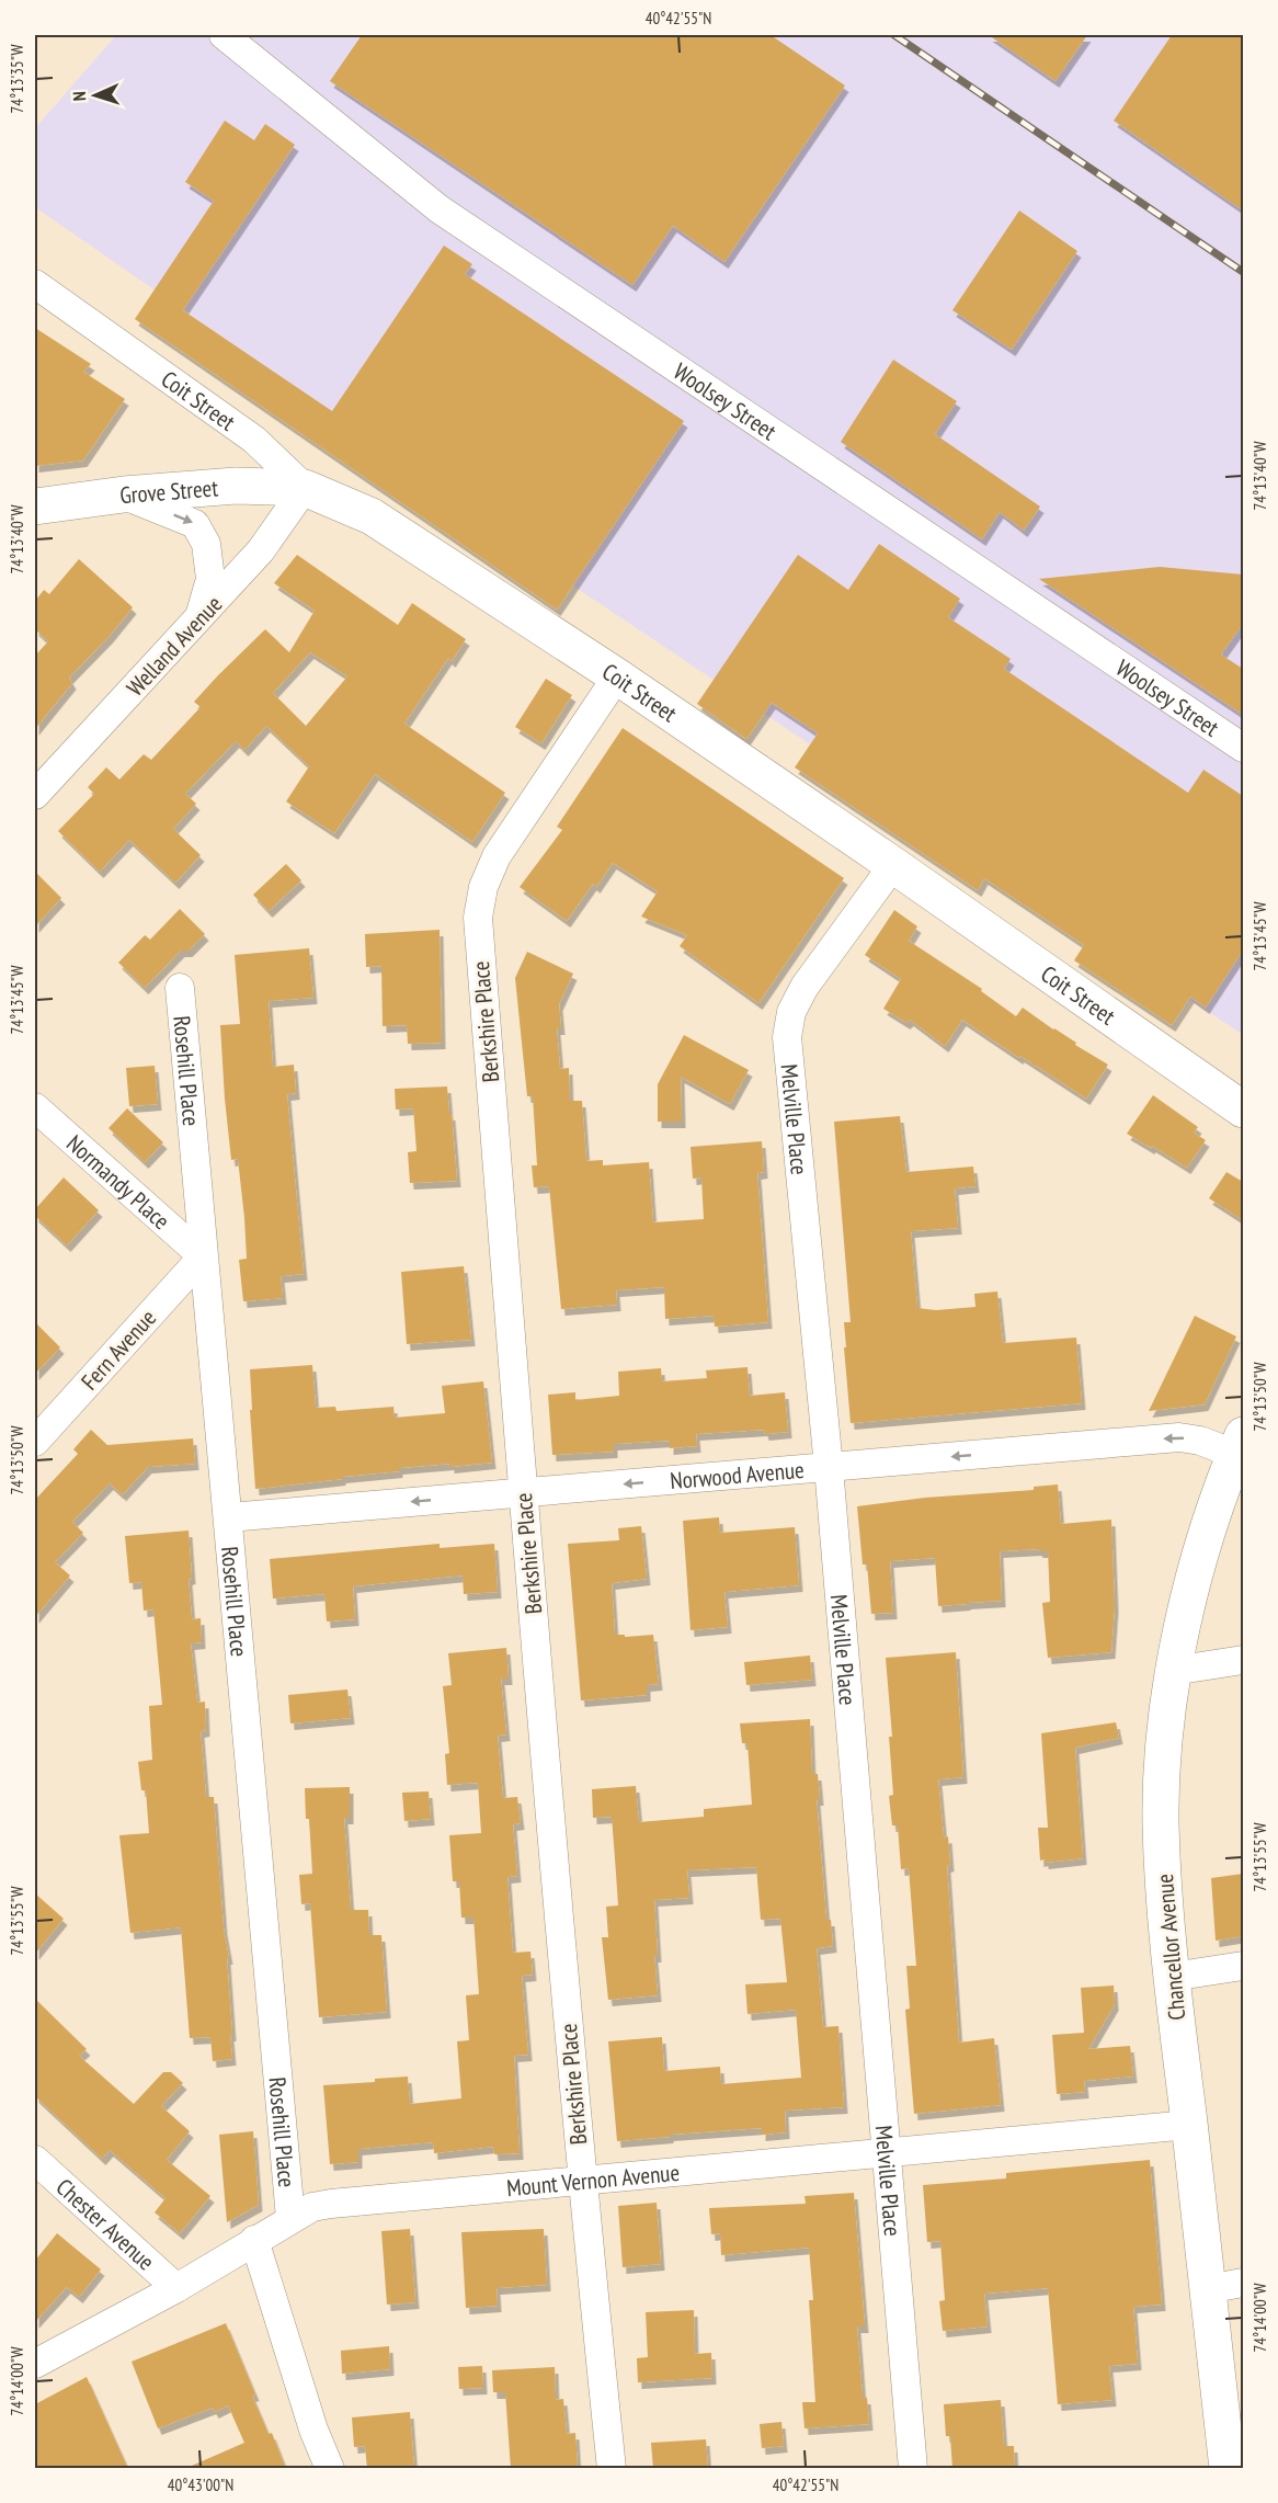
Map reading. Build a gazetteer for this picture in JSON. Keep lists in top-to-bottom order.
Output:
{
  "streets": {
    "main road": ["Coit Street", "Grove Street", "Chancellor Avenue"],
    "street": [
      "Woolsey Street",
      "Welland Avenue",
      "Berkshire Place",
      "Rosehill Place",
      "Melville Place",
      "Normandy Place",
      "Fern Avenue",
      "Norwood Avenue",
      "Mount Vernon Avenue",
      "Chester Avenue"
    ]
  },
  "crossings": [
    ["Coit Street", "Grove Street"],
    ["Coit Street", "Welland Avenue"],
    ["Coit Street", "Berkshire Place"],
    ["Coit Street", "Melville Place"],
    ["Grove Street", "Welland Avenue"],
    ["Berkshire Place", "Norwood Avenue"],
    ["Berkshire Place", "Mount Vernon Avenue"],
    ["Rosehill Place", "Normandy Place"],
    ["Rosehill Place", "Fern Avenue"],
    ["Rosehill Place", "Norwood Avenue"],
    ["Rosehill Place", "Mount Vernon Avenue"],
    ["Melville Place", "Norwood Avenue"],
    ["Melville Place", "Mount Vernon Avenue"],
    ["Normandy Place", "Fern Avenue"],
    ["Norwood Avenue", "Chancellor Avenue"],
    ["Chancellor Avenue", "Mount Vernon Avenue"],
    ["Mount Vernon Avenue", "Chester Avenue"]
  ],
  "one_way": ["Norwood Avenue"],
  "north": "left",
  "coordinates": [
    "40°42'55\"N",
    "74°13'35\"W",
    "74°13'40\"W",
    "74°13'45\"W",
    "74°13'50\"W",
    "74°13'55\"W",
    "74°14'00\"W",
    "40°43'00\"N"
  ]
}
